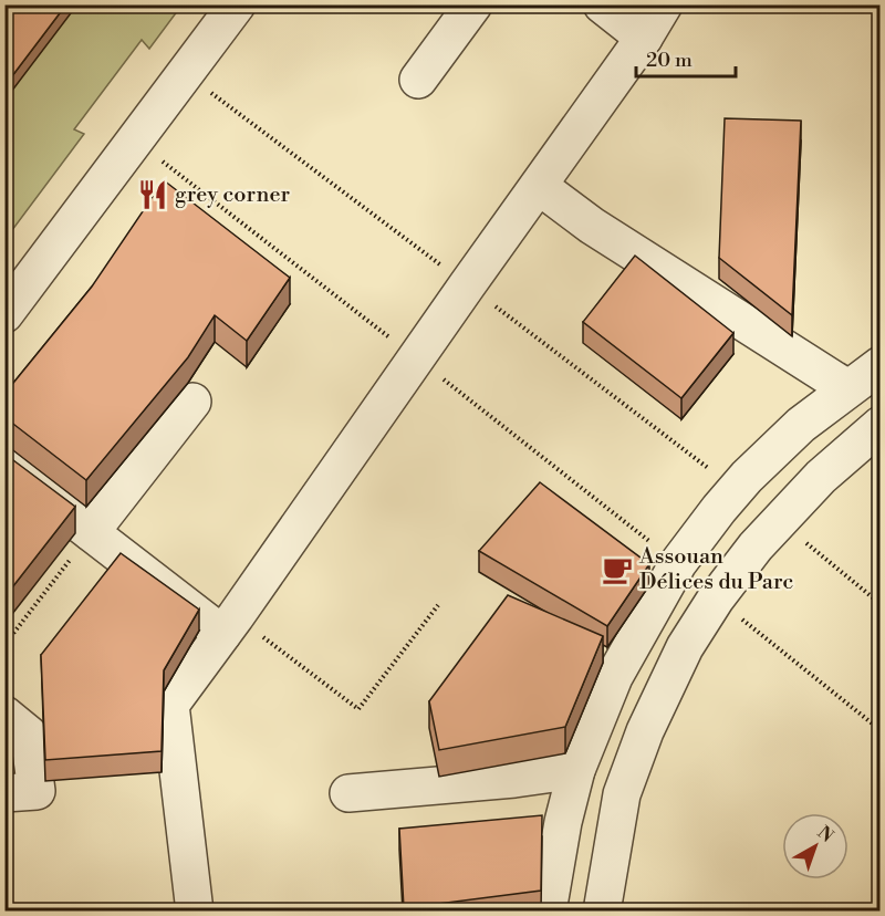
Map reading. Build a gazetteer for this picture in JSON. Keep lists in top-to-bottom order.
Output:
{
  "places": {
    "restaurant": ["grey corner"],
    "cafe": ["Assouan Délices du Parc"]
  },
  "scale_bar": "20 m",
  "north": "top right"
}
